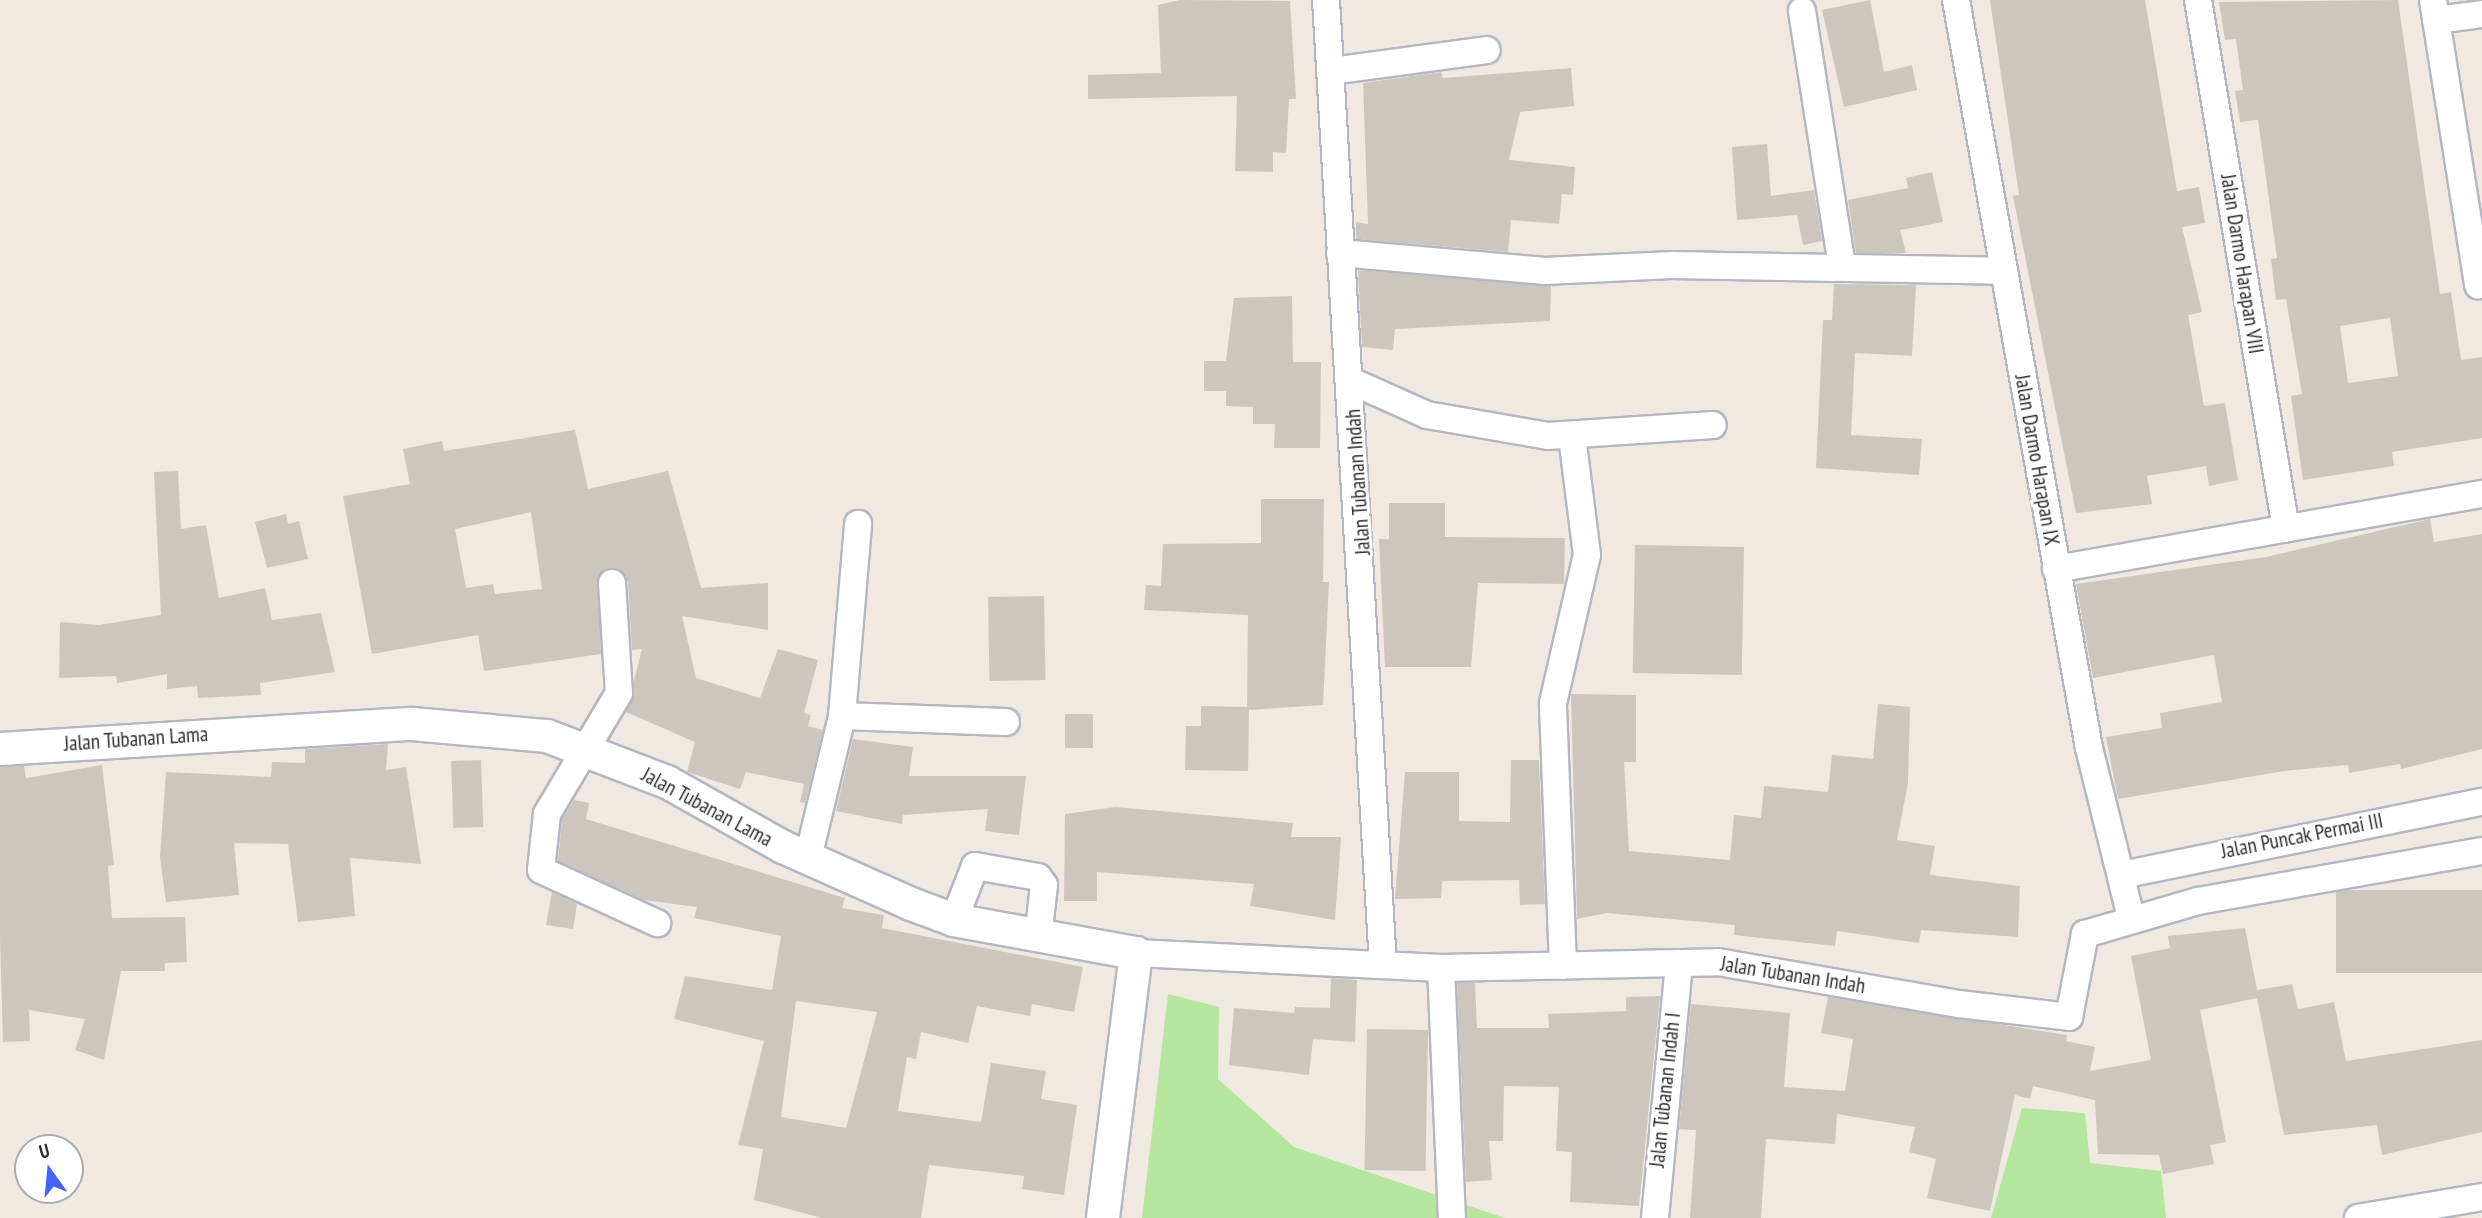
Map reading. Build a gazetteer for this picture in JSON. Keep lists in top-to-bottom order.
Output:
{
  "streets": {
    "street": [
      "Jalan Darmo Harapan VIII",
      "Jalan Darmo Harapan IX",
      "Jalan Tubanan Indah",
      "Jalan Tubanan Lama",
      "Jalan Puncak Permai III",
      "Jalan Tubanan Indah I"
    ]
  },
  "crossings": [
    ["Jalan Darmo Harapan IX", "Jalan Tubanan Indah"],
    ["Jalan Darmo Harapan IX", "Jalan Puncak Permai III"],
    ["Jalan Tubanan Indah", "Jalan Tubanan Lama"],
    ["Jalan Tubanan Indah", "Jalan Tubanan Indah I"]
  ],
  "north": "top"
}
